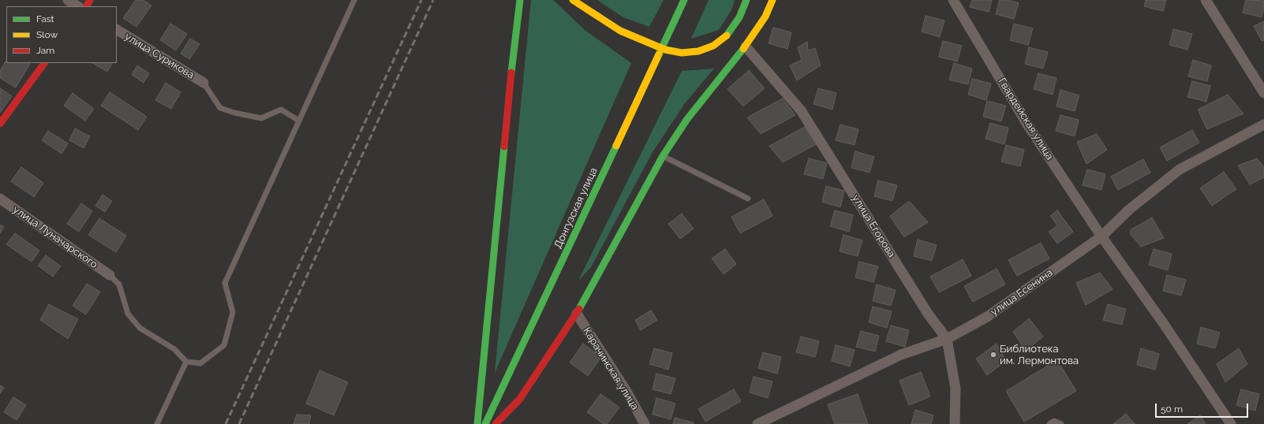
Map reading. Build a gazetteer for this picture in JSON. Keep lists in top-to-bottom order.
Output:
{
  "streets": {
    "main road": ["Донгузская улица"],
    "street": [
      "улица Сурикова",
      "Гвардейская улица",
      "улица Егорова",
      "улица Луначарского",
      "улица Есенина",
      "Карачинская улица"
    ]
  },
  "crossings": [
    ["Гвардейская улица", "улица Есенина"],
    ["улица Егорова", "улица Есенина"]
  ],
  "places": ["Библиотека им. Лермонтова"],
  "legend": ["Fast", "Slow", "Jam"],
  "scale_bar": "50 m"
}
